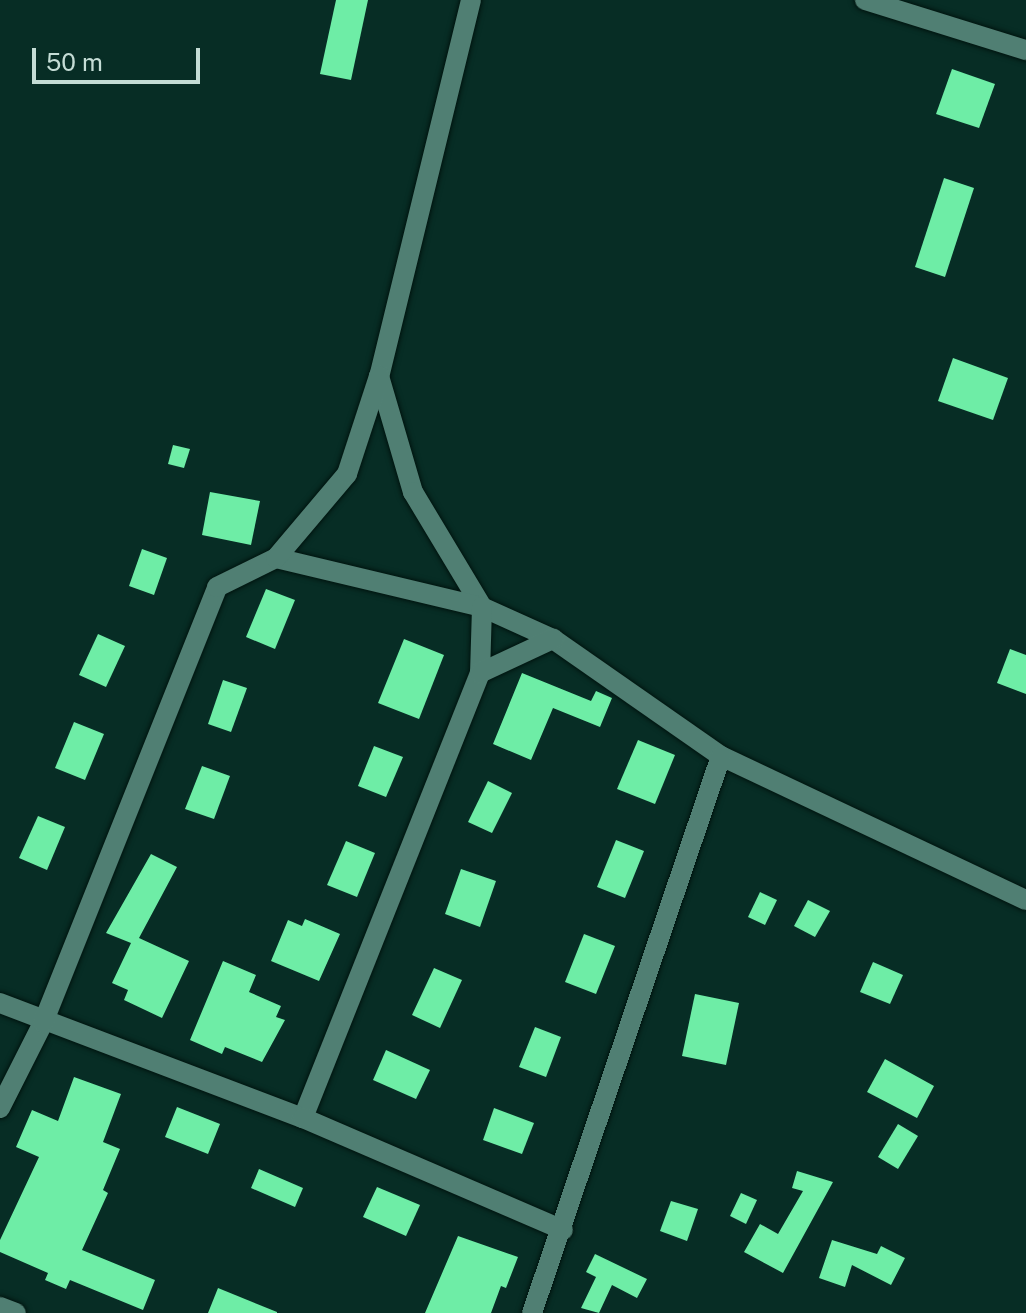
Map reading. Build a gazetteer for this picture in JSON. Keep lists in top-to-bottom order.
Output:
{
  "scale_bar": "50 m"
}
